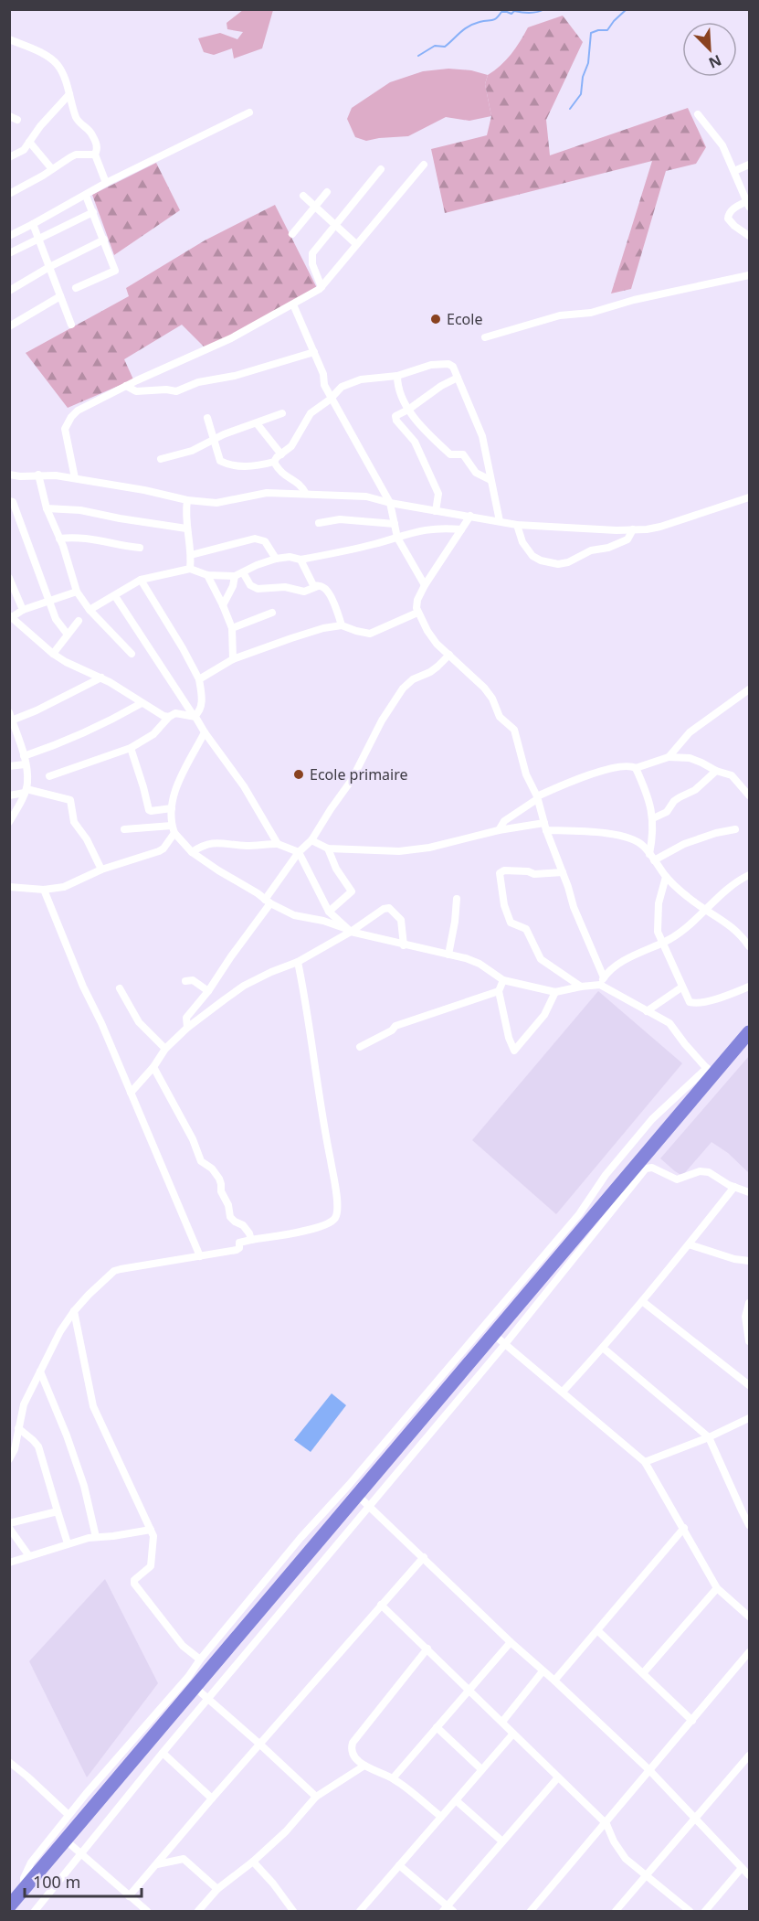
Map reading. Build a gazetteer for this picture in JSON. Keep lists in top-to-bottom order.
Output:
{
  "places": ["Ecole", "Ecole primaire"],
  "scale_bar": "100 m",
  "north": "bottom right"
}
